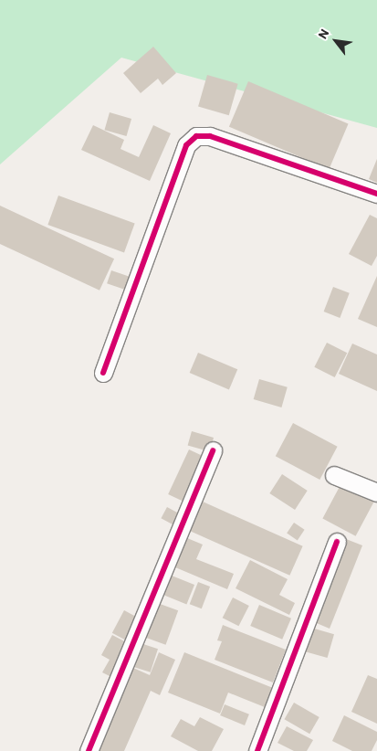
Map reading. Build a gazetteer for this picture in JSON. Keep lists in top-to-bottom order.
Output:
{
  "north": "top left"
}
